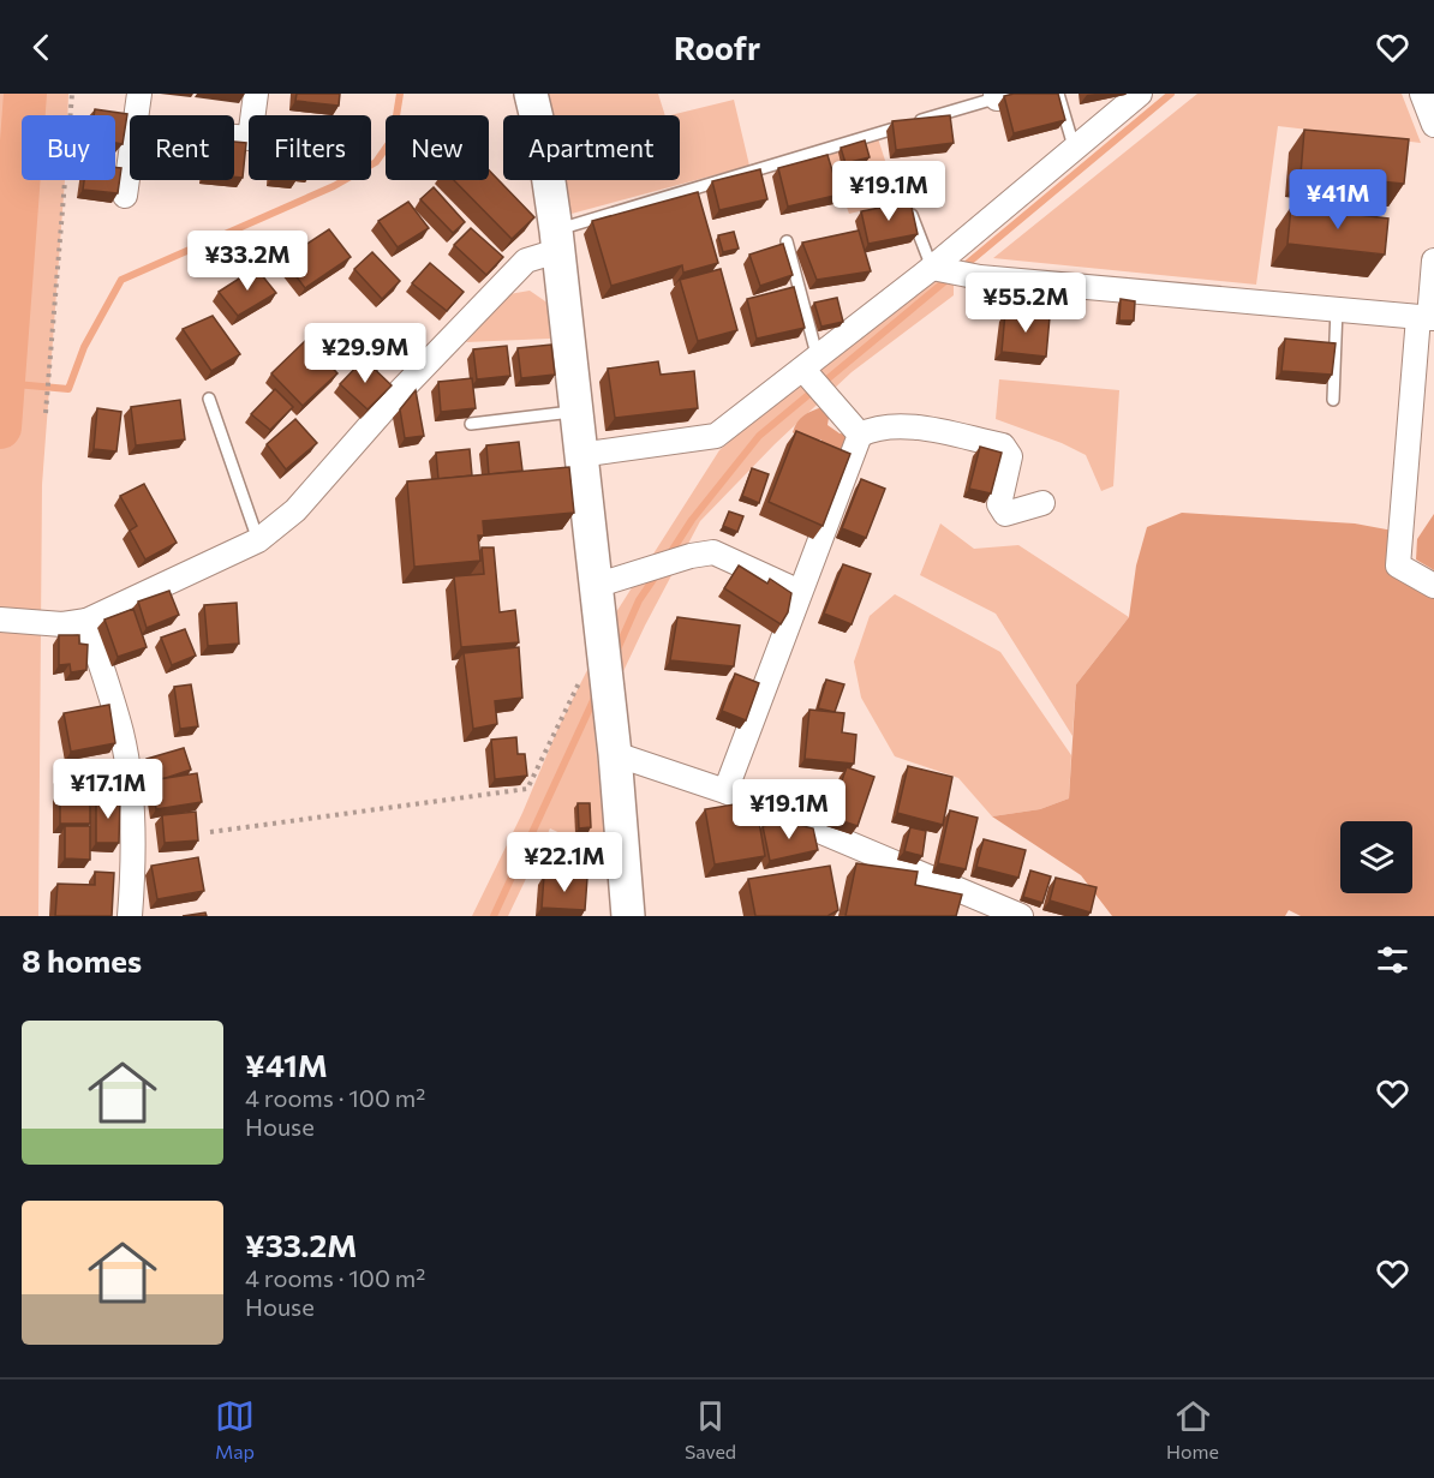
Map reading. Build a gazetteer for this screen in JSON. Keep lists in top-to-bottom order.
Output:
{
  "page": {
    "header": "Roofr",
    "chip": [
      "Buy",
      "Rent",
      "Filters",
      "New",
      "Apartment"
    ],
    "price": [
      "¥19.1M",
      "¥41M",
      "¥33.2M",
      "¥55.2M",
      "¥29.9M",
      "¥17.1M",
      "¥19.1M",
      "¥22.1M"
    ],
    "heading": "8 homes",
    "list": [
      {
        "name": "¥41M",
        "note": "4 rooms · 100 m² · House"
      },
      {
        "name": "¥33.2M",
        "note": "4 rooms · 100 m² · House"
      }
    ],
    "tabs": ["Map", "Saved", "Home"]
  }
}
